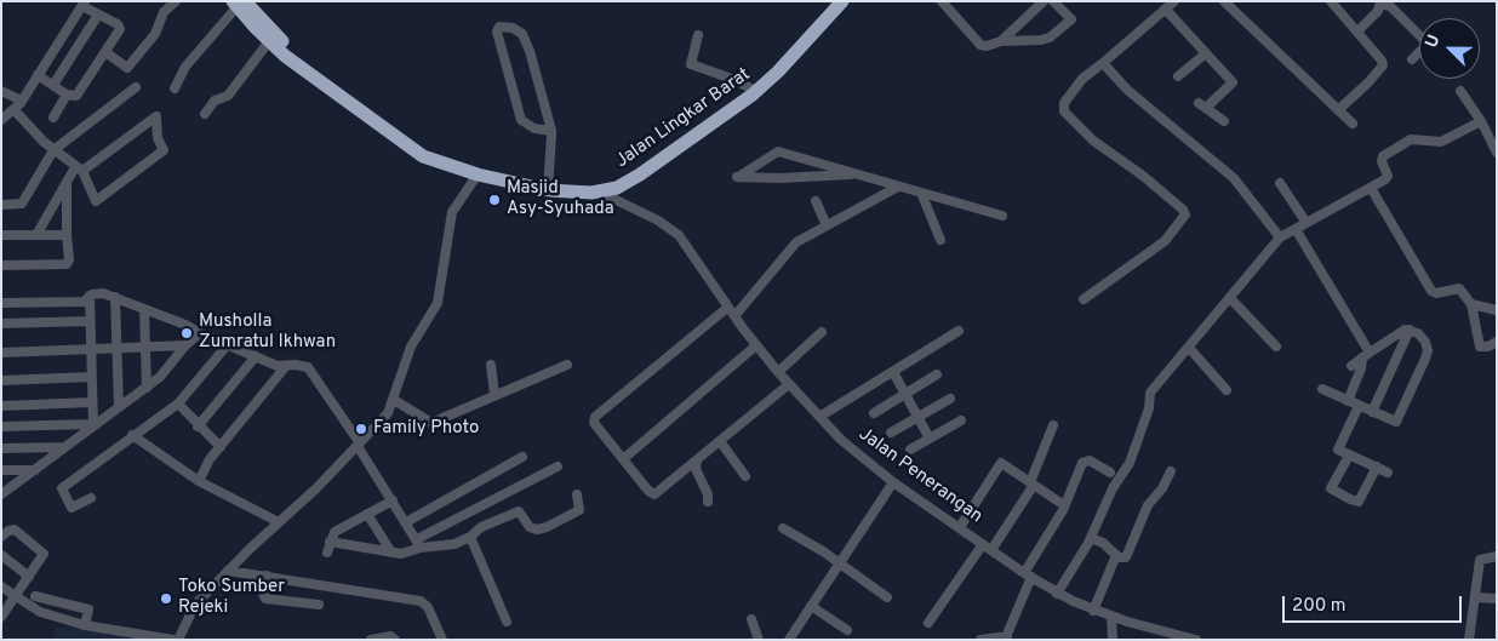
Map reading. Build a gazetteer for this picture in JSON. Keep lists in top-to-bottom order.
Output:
{
  "streets": {
    "highway": ["Jalan Lingkar Barat"],
    "street": ["Jalan Penerangan"]
  },
  "crossings": [
    ["Jalan Lingkar Barat", "Jalan Penerangan"]
  ],
  "places": [
    "Masjid Asy-Syuhada",
    "Musholla Zumratul Ikhwan",
    "Family Photo",
    "Toko Sumber Rejeki"
  ],
  "scale_bar": "200 m",
  "north": "top left"
}
